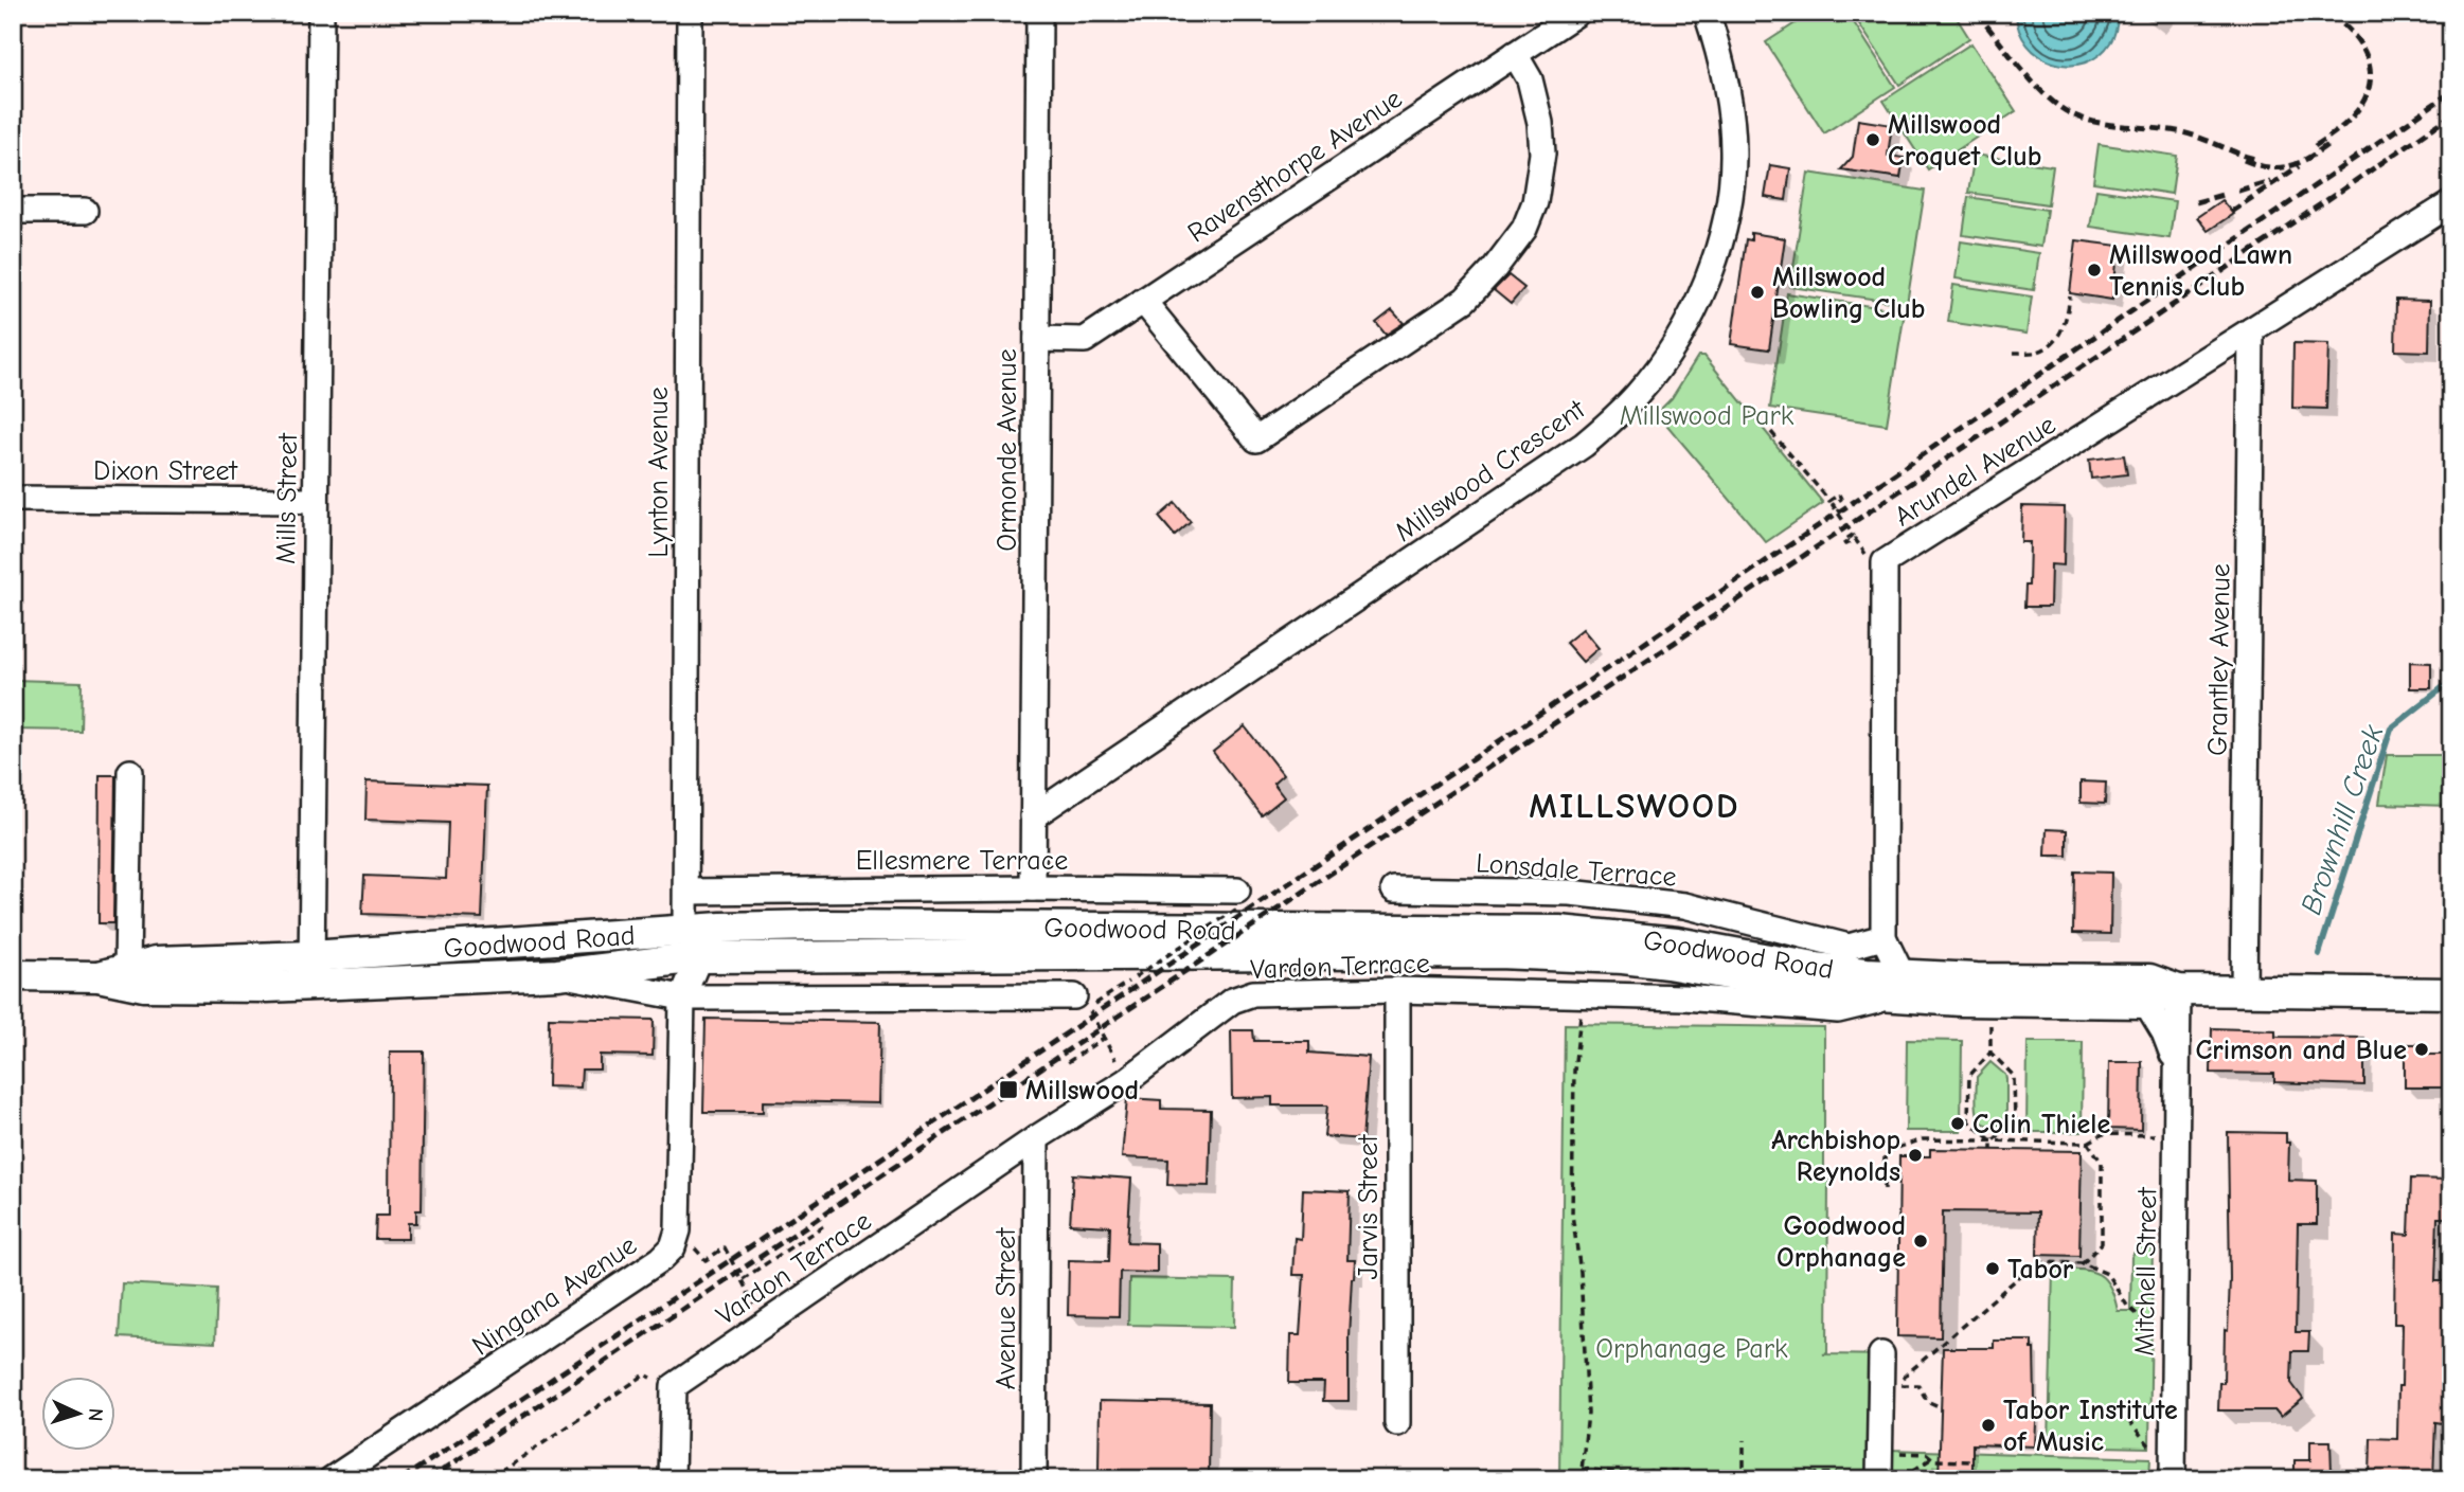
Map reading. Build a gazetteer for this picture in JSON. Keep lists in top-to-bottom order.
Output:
{
  "streets": {
    "main road": ["Goodwood Road"],
    "street": [
      "Ravensthorpe Avenue",
      "Ormonde Avenue",
      "Dixon Street",
      "Millswood Crescent",
      "Arundel Avenue",
      "Lynton Avenue",
      "Mills Street",
      "Grantley Avenue",
      "Ellesmere Terrace",
      "Lonsdale Terrace",
      "Vardon Terrace",
      "Jarvis Street",
      "Mitchell Street",
      "Ningana Avenue",
      "Avenue Street"
    ]
  },
  "crossings": [
    ["Ravensthorpe Avenue", "Ormonde Avenue"],
    ["Ormonde Avenue", "Millswood Crescent"],
    ["Ormonde Avenue", "Ellesmere Terrace"],
    ["Dixon Street", "Mills Street"],
    ["Arundel Avenue", "Grantley Avenue"],
    ["Arundel Avenue", "Lonsdale Terrace"],
    ["Arundel Avenue", "Goodwood Road"],
    ["Arundel Avenue", "Vardon Terrace"],
    ["Lynton Avenue", "Ellesmere Terrace"],
    ["Lynton Avenue", "Goodwood Road"],
    ["Mills Street", "Goodwood Road"],
    ["Grantley Avenue", "Goodwood Road"],
    ["Goodwood Road", "Vardon Terrace"],
    ["Goodwood Road", "Mitchell Street"],
    ["Vardon Terrace", "Jarvis Street"],
    ["Vardon Terrace", "Avenue Street"]
  ],
  "districts": ["MILLSWOOD"],
  "water": ["Brownhill Creek"],
  "parks": ["Millswood Park", "Orphanage Park"],
  "places": {
    "other": [
      "Millswood Croquet Club",
      "Millswood Lawn Tennis Club",
      "Millswood Bowling Club",
      "Crimson and Blue",
      "Colin Thiele",
      "Archbishop Reynolds",
      "Goodwood Orphanage",
      "Tabor",
      "Tabor Institute of Music"
    ],
    "transit": ["Millswood"]
  },
  "north": "right"
}
